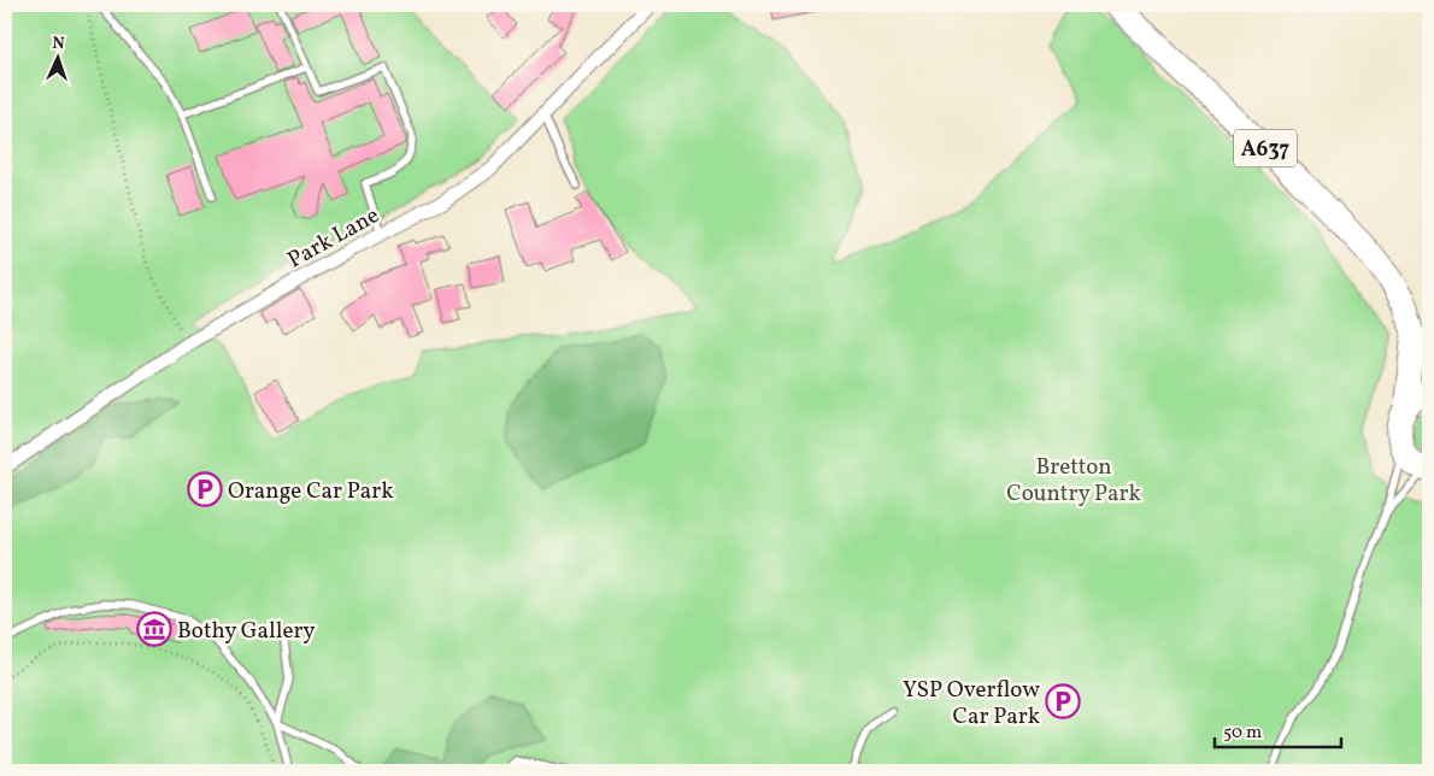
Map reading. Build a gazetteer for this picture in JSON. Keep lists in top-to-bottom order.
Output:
{
  "streets": {
    "highway": ["A637"],
    "street": ["Park Lane"]
  },
  "parks": ["Bretton Country Park"],
  "places": {
    "parking": ["Orange Car Park", "YSP Overflow Car Park"],
    "museum": ["Bothy Gallery"]
  },
  "scale_bar": "50 m",
  "north": "top"
}
